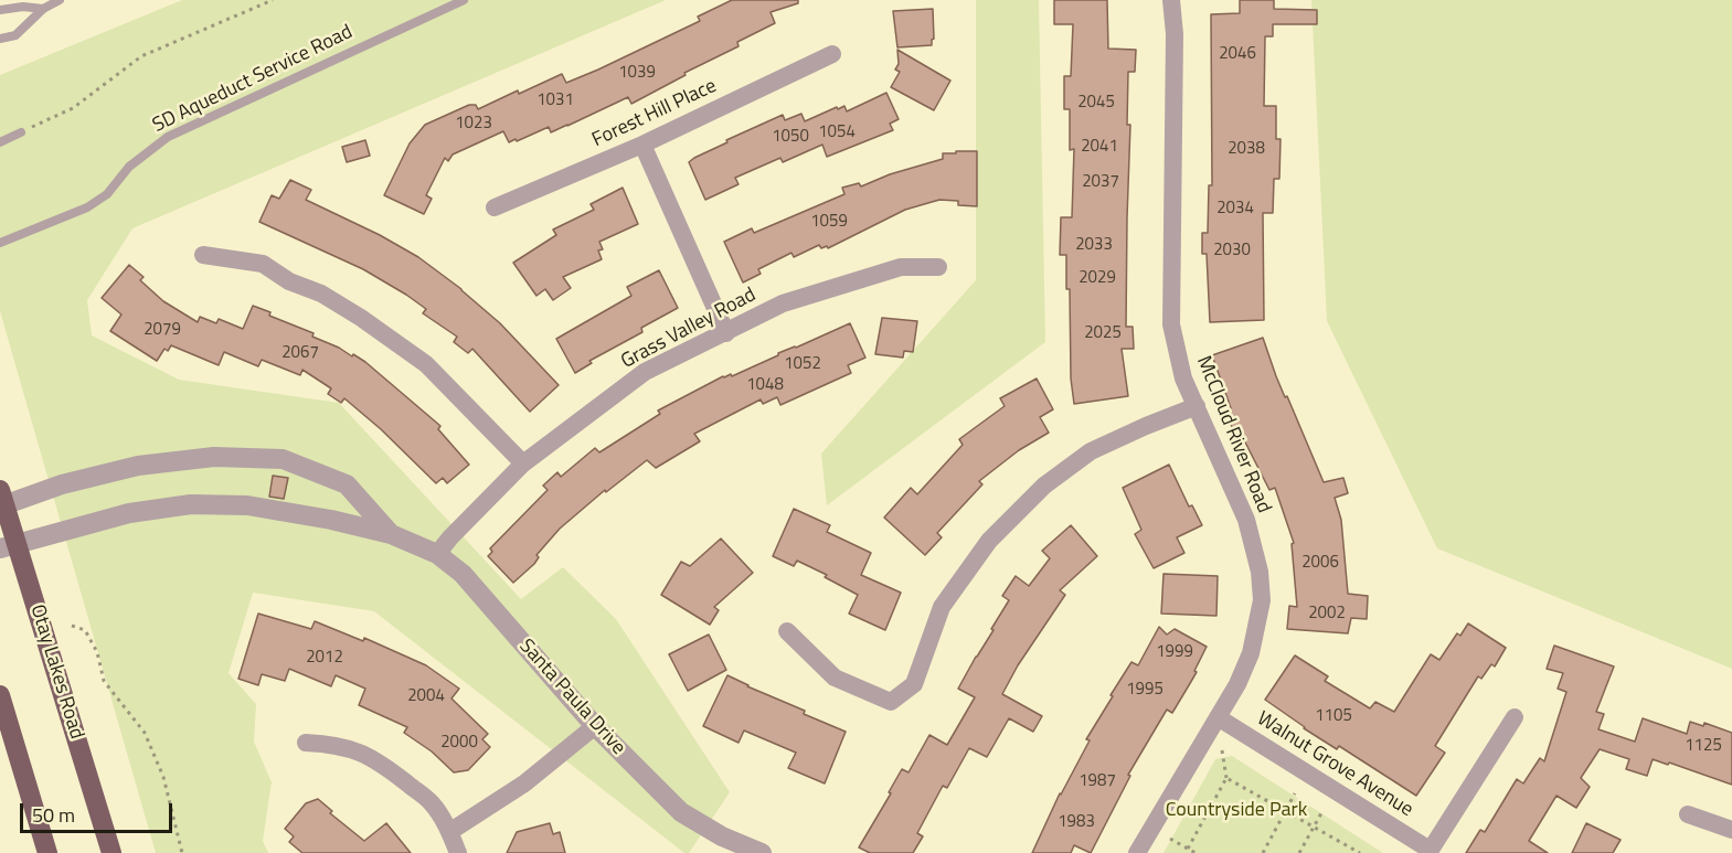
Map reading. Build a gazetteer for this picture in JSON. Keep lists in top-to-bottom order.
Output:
{
  "streets": {
    "main road": ["Otay Lakes Road"],
    "street": [
      "Forest Hill Place",
      "Grass Valley Road",
      "McCloud River Road",
      "Santa Paula Drive",
      "Walnut Grove Avenue"
    ],
    "lane": ["SD Aqueduct Service Road"]
  },
  "crossings": [
    ["Grass Valley Road", "Santa Paula Drive"],
    ["McCloud River Road", "Walnut Grove Avenue"],
    ["Otay Lakes Road", "Santa Paula Drive"]
  ],
  "parks": ["Countryside Park"],
  "house_numbers": [
    "2046",
    "1039",
    "1031",
    "2045",
    "1023",
    "1054",
    "1050",
    "2041",
    "2038",
    "2037",
    "2034",
    "1059",
    "2033",
    "2030",
    "2029",
    "2079",
    "2025",
    "2067",
    "1052",
    "1048",
    "2006",
    "2002",
    "1999",
    "2012",
    "1995",
    "2004",
    "1105",
    "2000",
    "1125",
    "1987",
    "1983"
  ],
  "scale_bar": "50 m"
}
